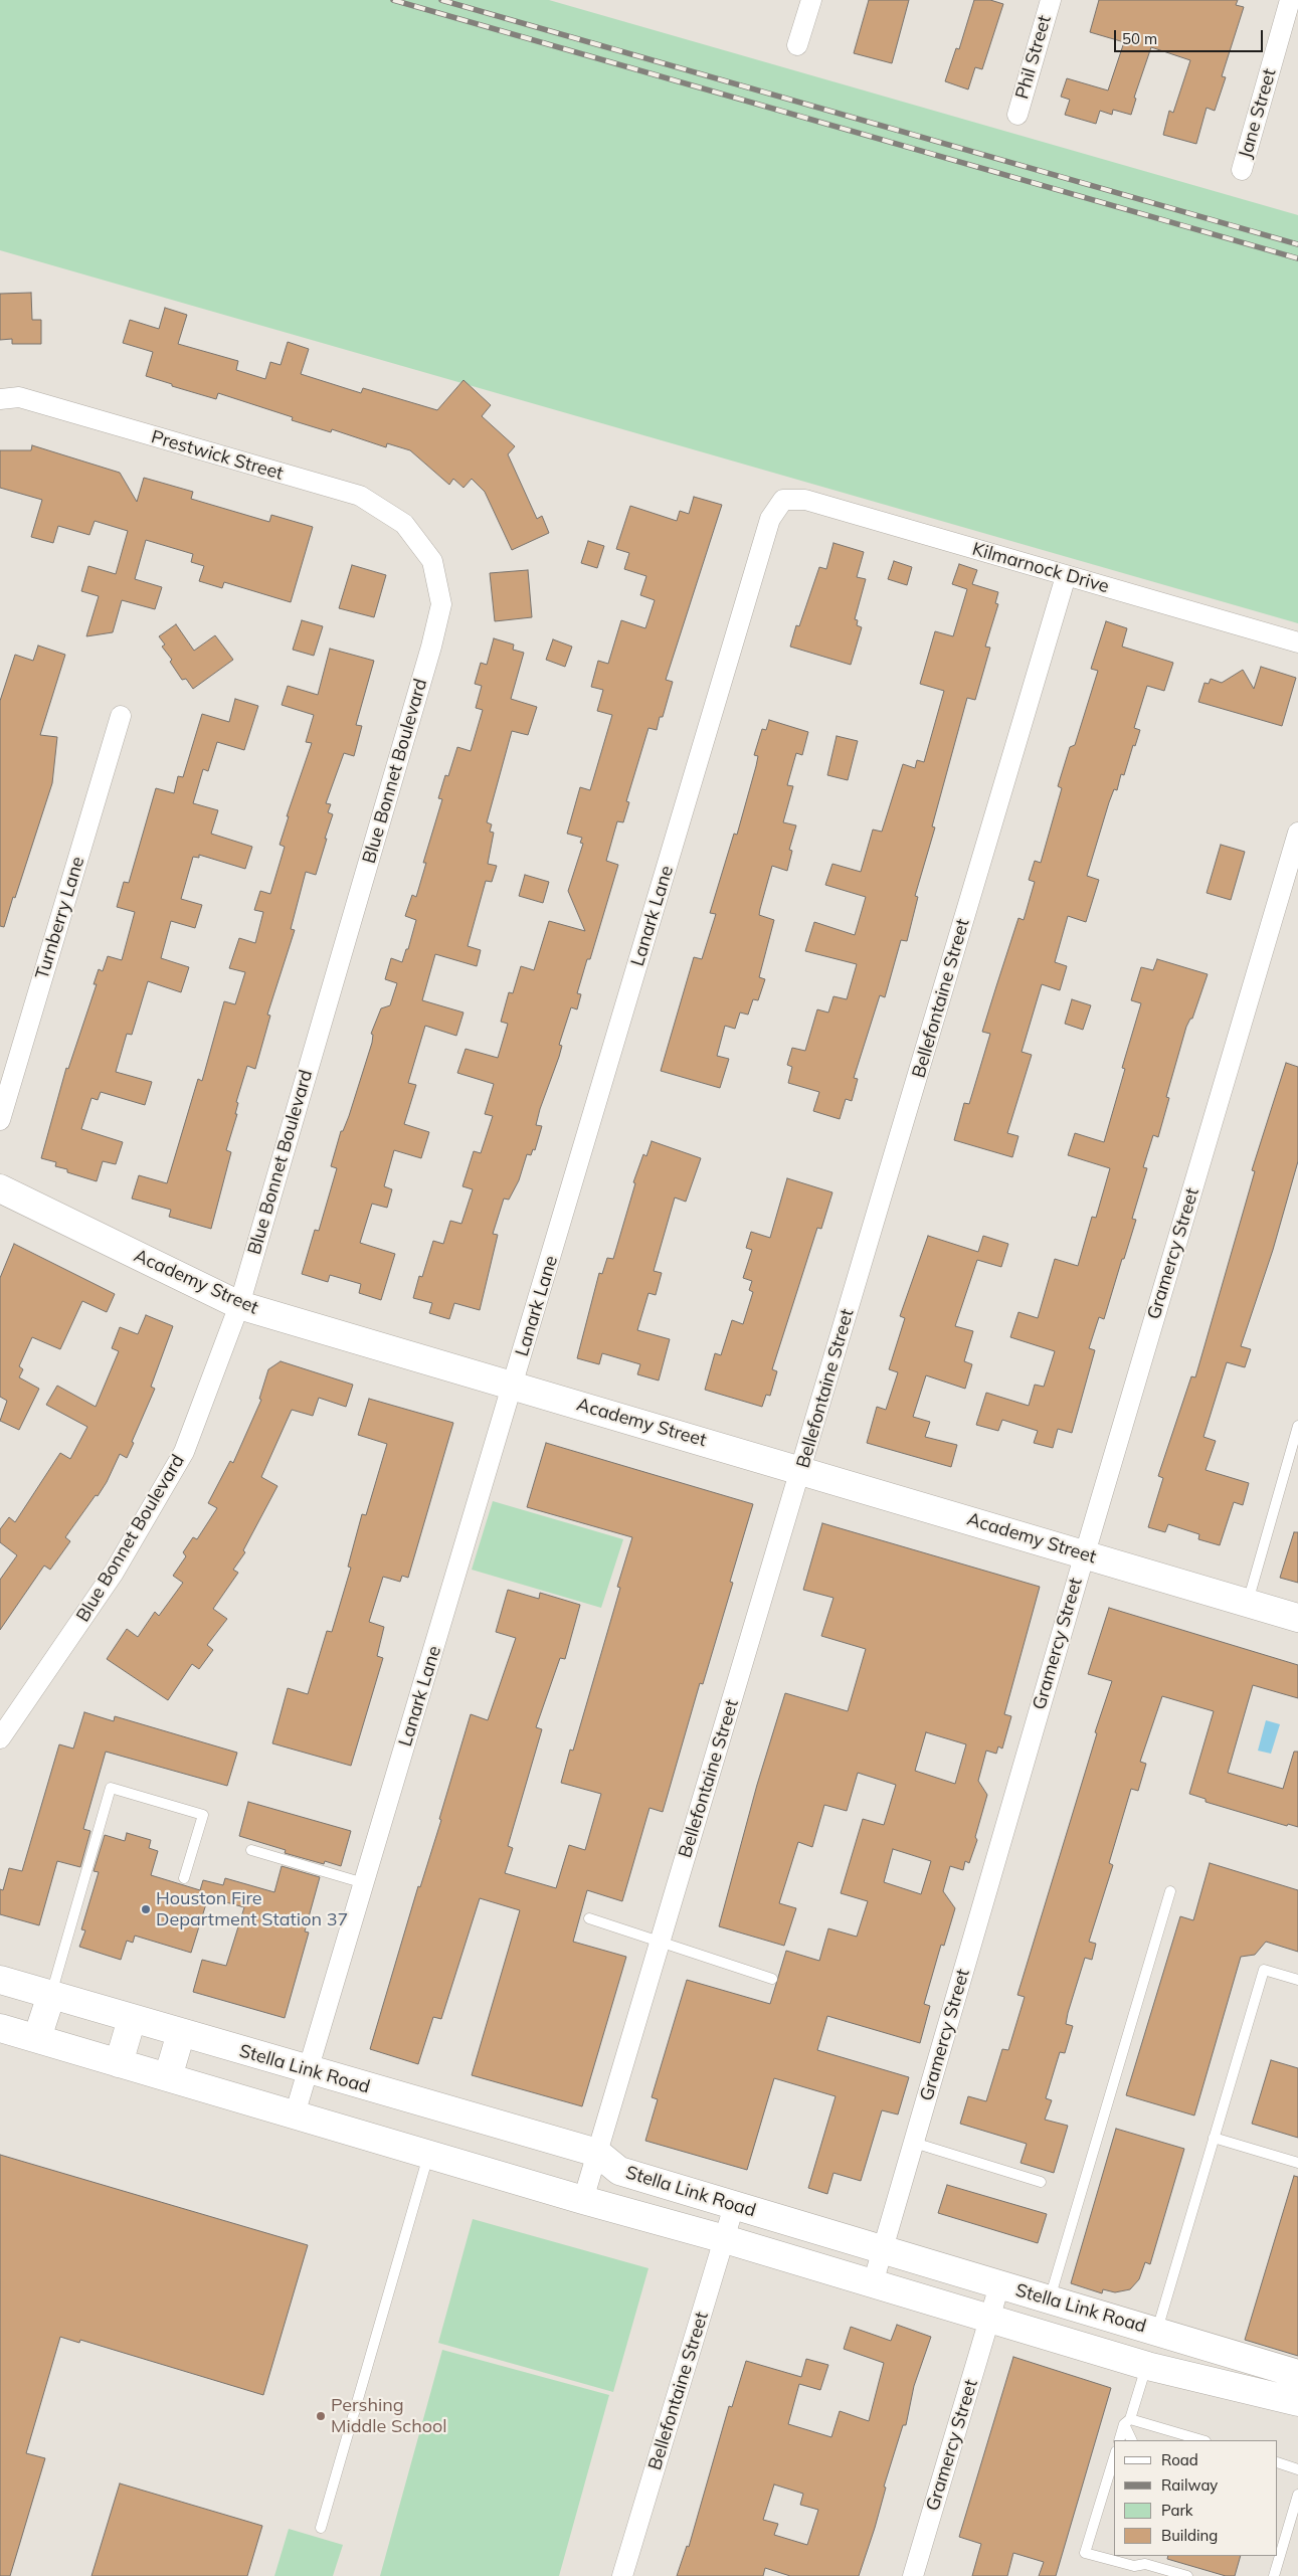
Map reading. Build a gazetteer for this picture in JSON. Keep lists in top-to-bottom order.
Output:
{
  "streets": {
    "main road": ["Academy Street", "Stella Link Road"],
    "street": [
      "Phil Street",
      "Jane Street",
      "Prestwick Street",
      "Kilmarnock Drive",
      "Blue Bonnet Boulevard",
      "Lanark Lane",
      "Turnberry Lane",
      "Bellefontaine Street",
      "Gramercy Street"
    ]
  },
  "crossings": [
    ["Prestwick Street", "Blue Bonnet Boulevard"],
    ["Kilmarnock Drive", "Lanark Lane"],
    ["Kilmarnock Drive", "Bellefontaine Street"],
    ["Blue Bonnet Boulevard", "Academy Street"],
    ["Lanark Lane", "Academy Street"],
    ["Lanark Lane", "Stella Link Road"],
    ["Bellefontaine Street", "Academy Street"],
    ["Bellefontaine Street", "Stella Link Road"],
    ["Gramercy Street", "Academy Street"],
    ["Gramercy Street", "Stella Link Road"]
  ],
  "places": ["Houston Fire Department Station 37", "Pershing Middle School"],
  "legend": [
    "Road",
    "Railway",
    "Park",
    "Building"
  ],
  "scale_bar": "50 m"
}
